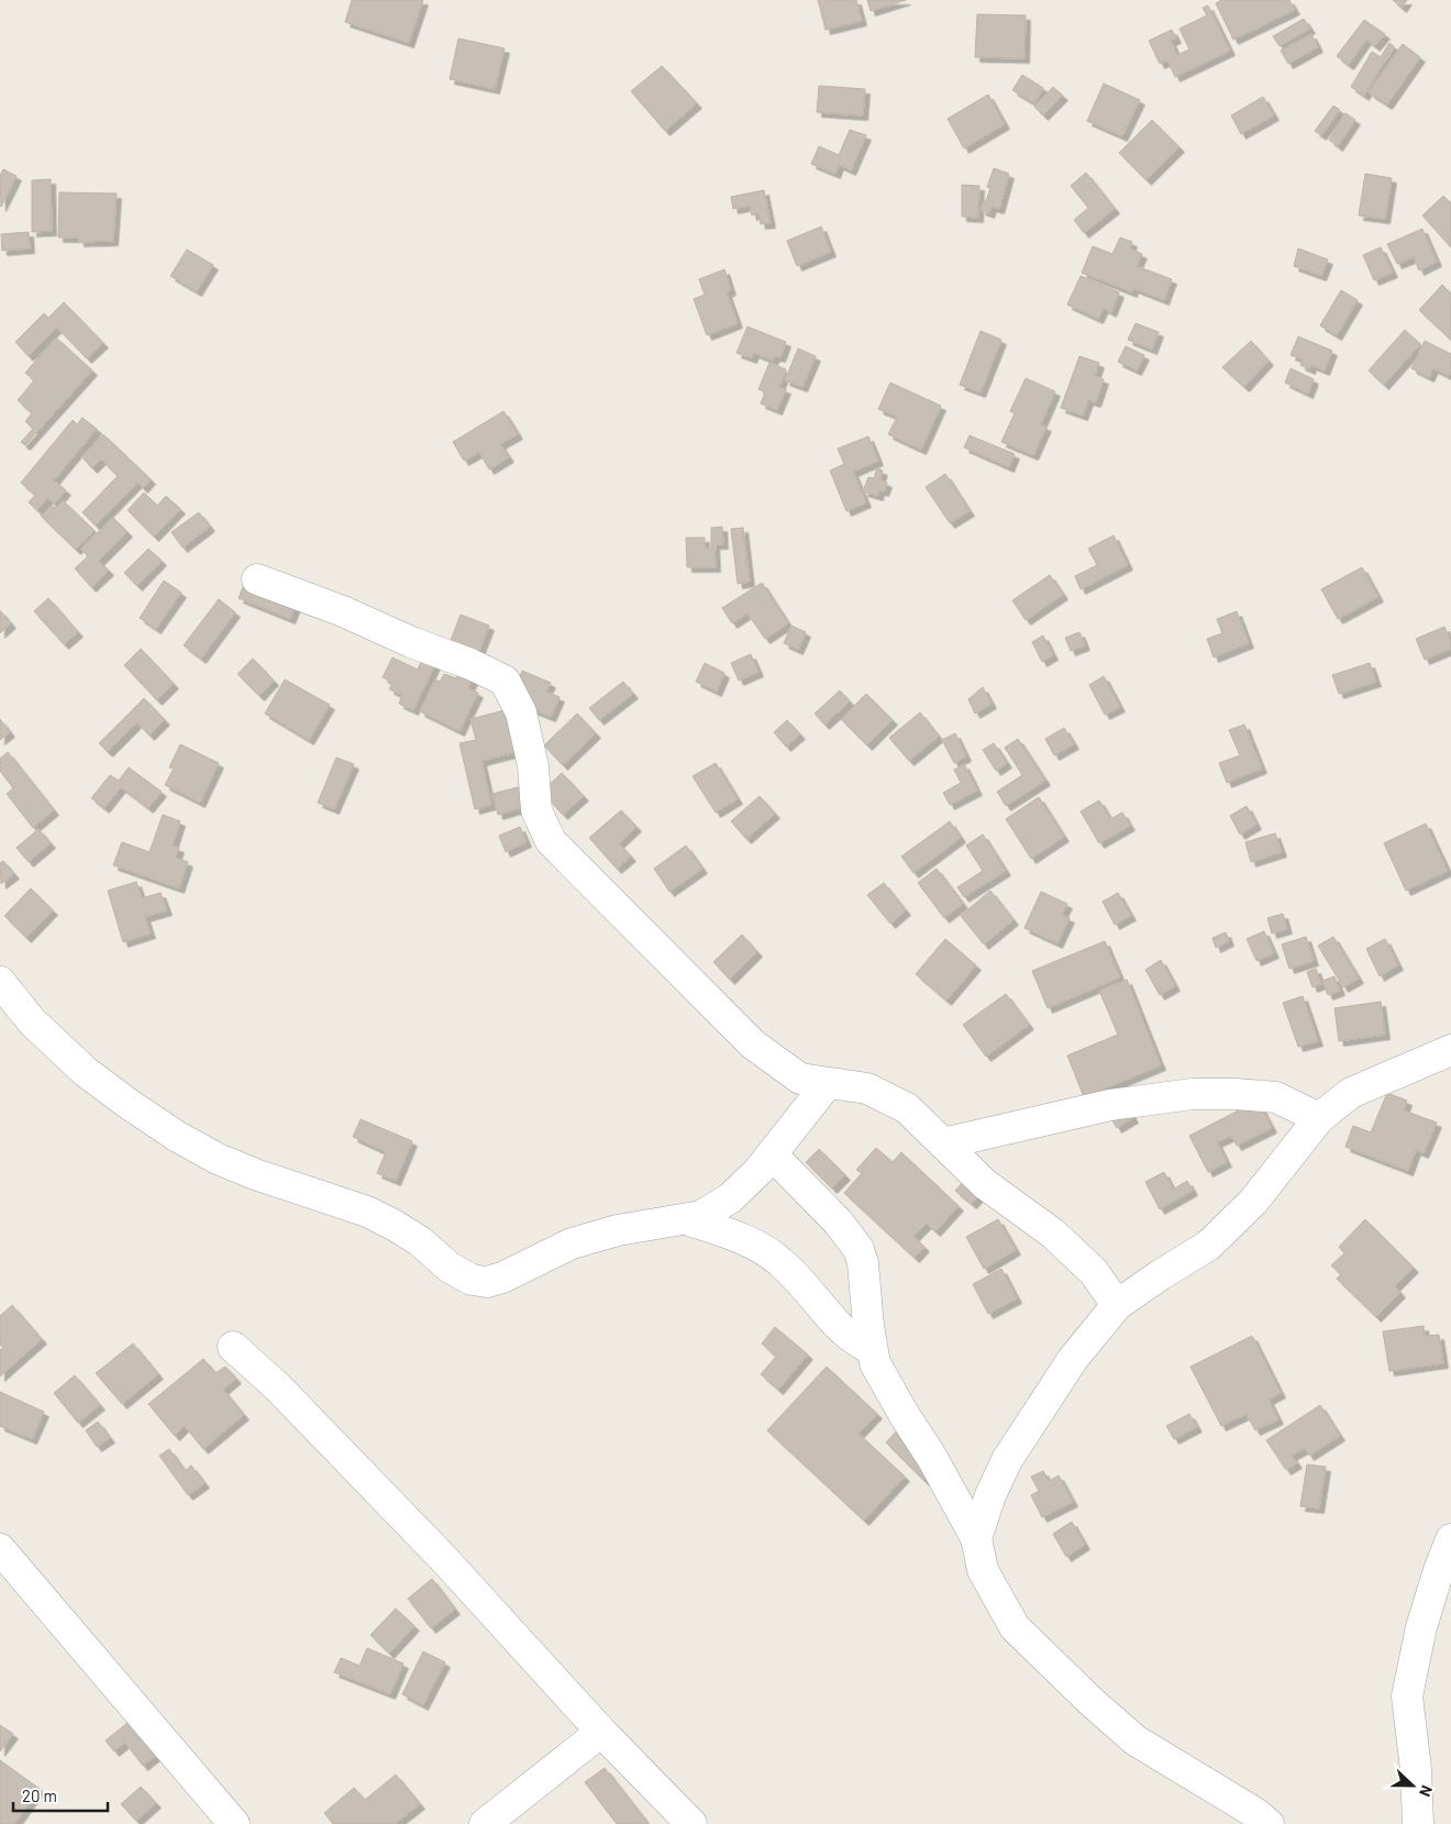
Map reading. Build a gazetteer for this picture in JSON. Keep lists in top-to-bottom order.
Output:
{
  "scale_bar": "20 m",
  "north": "right"
}
